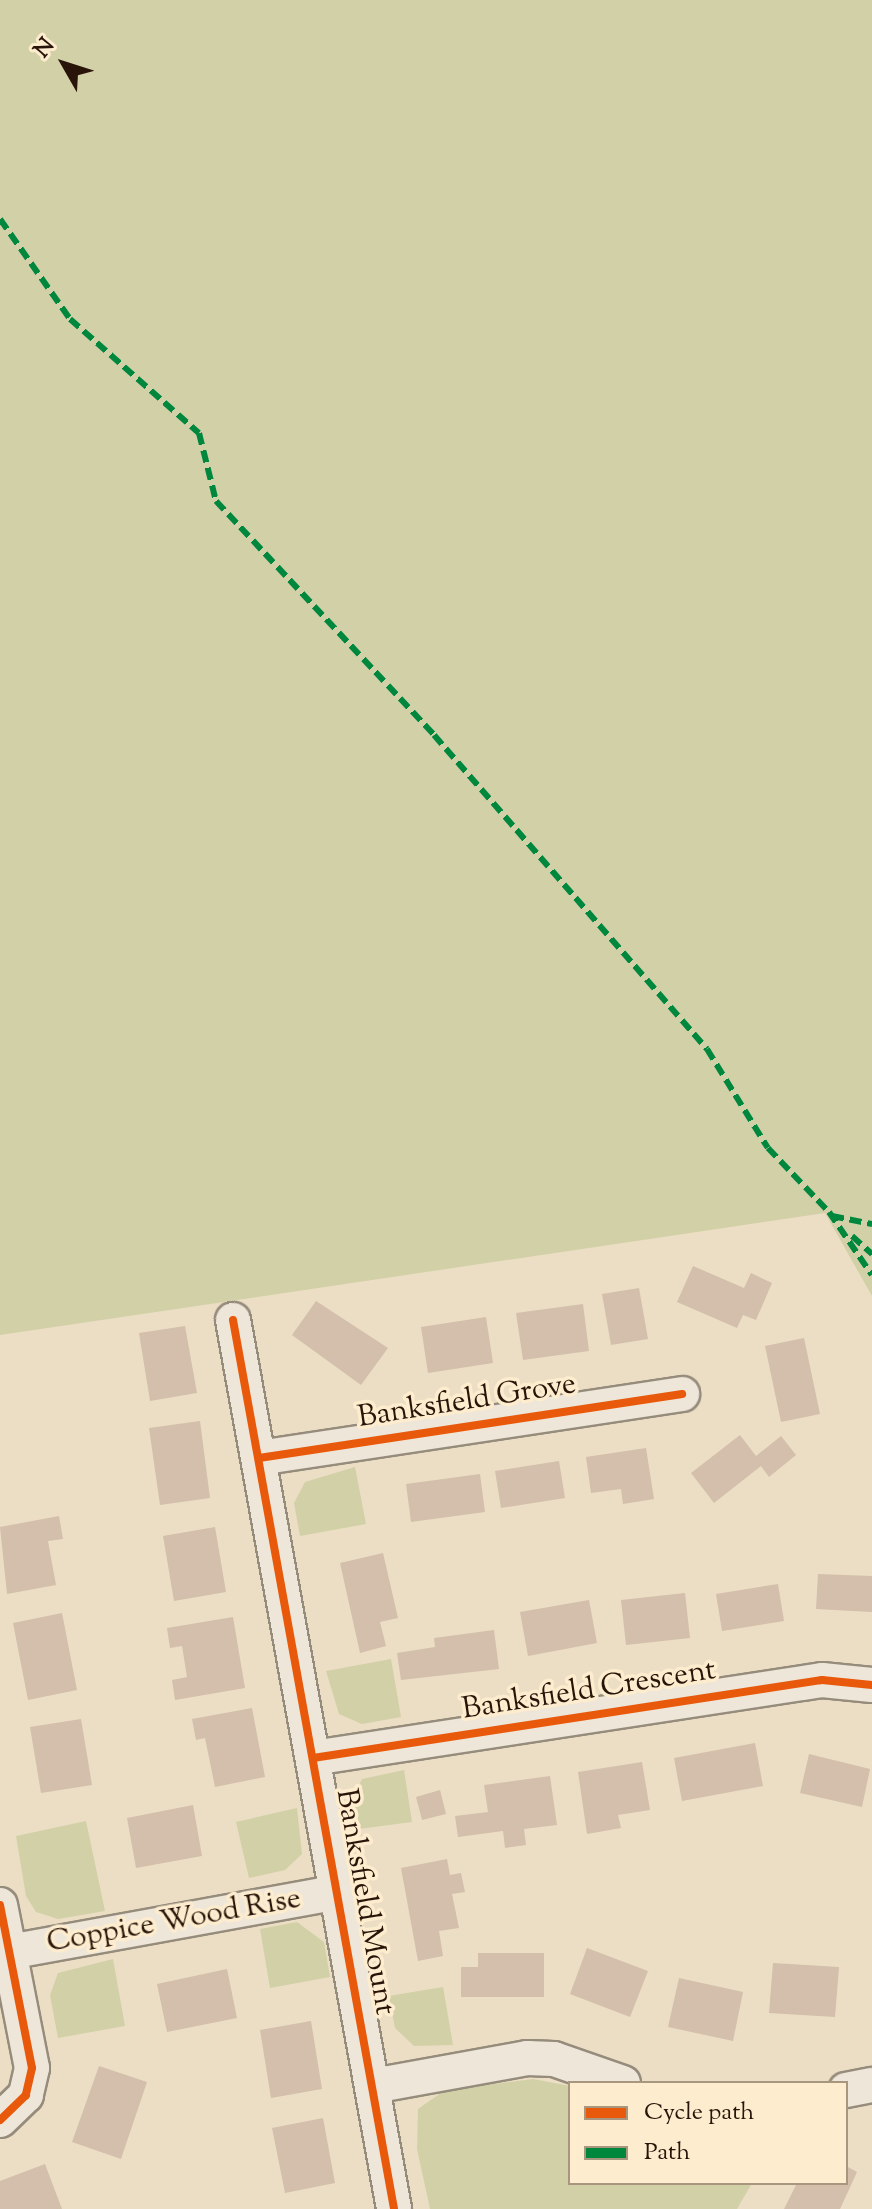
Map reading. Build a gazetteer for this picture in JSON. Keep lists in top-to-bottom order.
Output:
{
  "streets": {
    "street": [
      "Banksfield Grove",
      "Banksfield Crescent",
      "Banksfield Mount",
      "Coppice Wood Rise"
    ]
  },
  "crossings": [
    ["Banksfield Grove", "Banksfield Mount"],
    ["Banksfield Crescent", "Banksfield Mount"],
    ["Banksfield Mount", "Coppice Wood Rise"]
  ],
  "legend": ["Cycle path", "Path"],
  "north": "top left"
}
